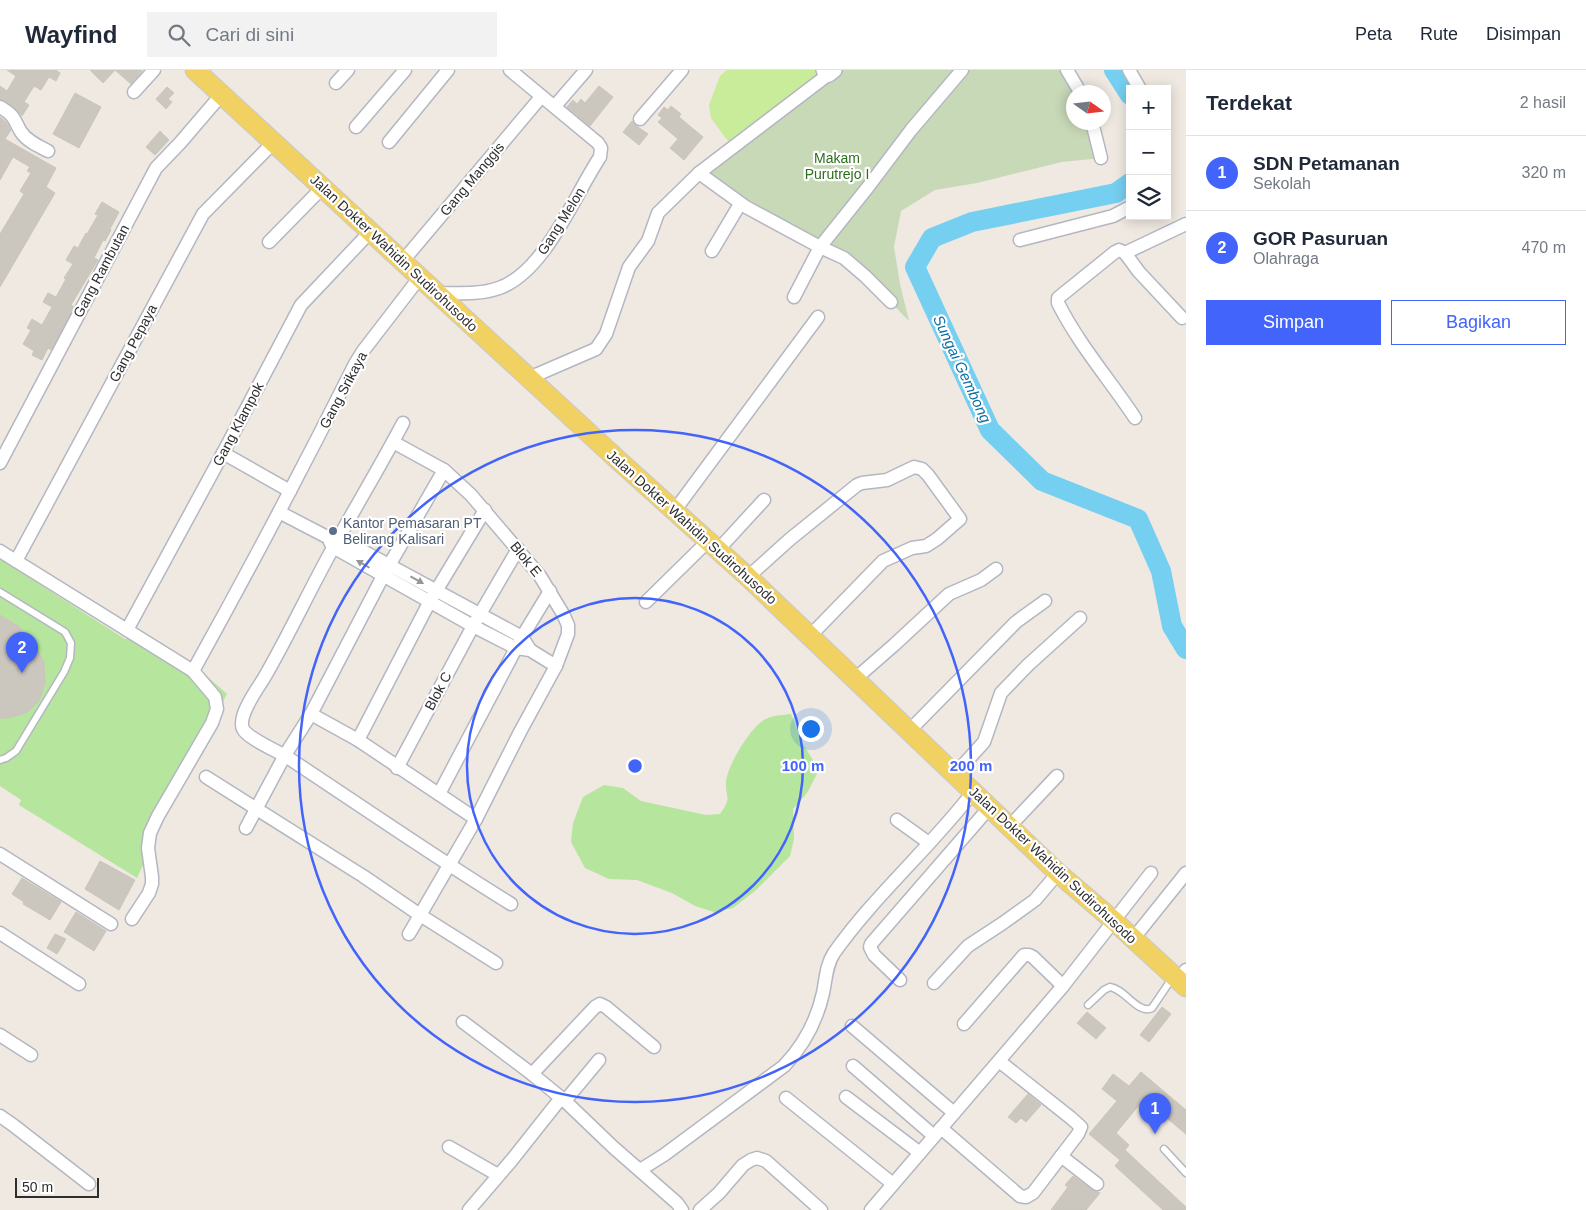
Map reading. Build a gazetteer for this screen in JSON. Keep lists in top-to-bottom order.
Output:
{
  "streets": {
    "main road": ["Jalan Dokter Wahidin Sudirohusodo"],
    "street": [
      "Gang Manggis",
      "Gang Melon",
      "Gang Rambutan",
      "Gang Pepaya",
      "Gang Srikaya",
      "Gang Klampok",
      "Blok E",
      "Blok C"
    ]
  },
  "crossings": [
    ["Gang Manggis", "Jalan Dokter Wahidin Sudirohusodo"],
    ["Gang Melon", "Jalan Dokter Wahidin Sudirohusodo"],
    ["Jalan Dokter Wahidin Sudirohusodo", "Gang Rambutan"],
    ["Jalan Dokter Wahidin Sudirohusodo", "Gang Pepaya"],
    ["Jalan Dokter Wahidin Sudirohusodo", "Gang Srikaya"],
    ["Jalan Dokter Wahidin Sudirohusodo", "Gang Klampok"],
    ["Blok E", "Blok C"]
  ],
  "water": ["Sungai Gembong"],
  "parks": ["Makam Purutrejo I"],
  "places": ["Kantor Pemasaran PT Belirang Kalisari"],
  "scale_bar": "50 m",
  "north": "right",
  "page": {
    "header": "Wayfind",
    "search": "Cari di sini",
    "nav": ["Peta", "Rute", "Disimpan"],
    "heading": ["Terdekat", "2 hasil"],
    "map_buttons": ["+", "−"],
    "list": [
      {
        "mark": "1",
        "name": "SDN Petamanan",
        "note": "Sekolah",
        "value": "320 m"
      },
      {
        "mark": "2",
        "name": "GOR Pasuruan",
        "note": "Olahraga",
        "value": "470 m"
      }
    ],
    "buttons": ["Simpan", "Bagikan"],
    "pins": ["2", "1"],
    "scale": "50 m"
  },
  "rings": ["100 m", "200 m"]
}
